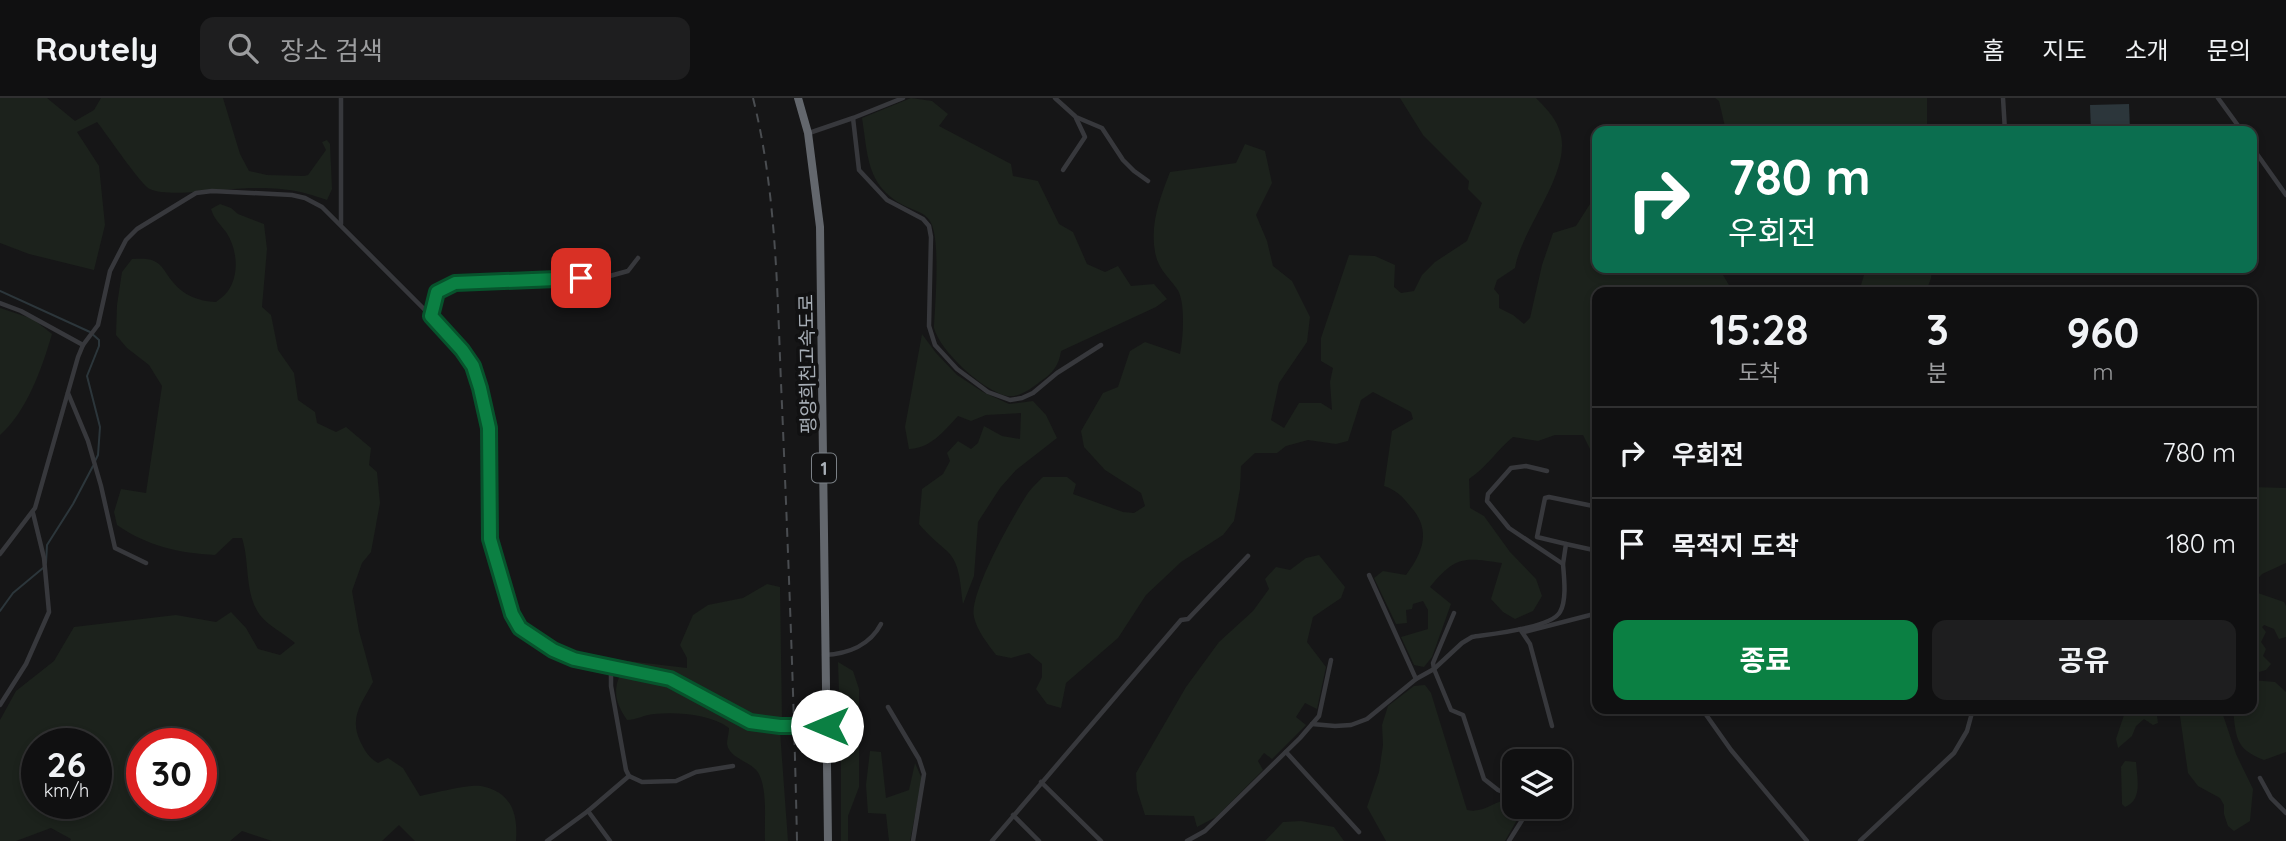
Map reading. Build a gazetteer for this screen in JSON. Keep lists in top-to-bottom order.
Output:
{
  "streets": {
    "highway": ["평양희천고속도로", "1"]
  },
  "page": {
    "header": "Routely",
    "search": "장소 검색",
    "nav": [
      "홈",
      "지도",
      "소개",
      "문의"
    ],
    "turn": ["780 m", "우회전"],
    "eta": [
      "15:28",
      "도착",
      "3",
      "분",
      "960",
      "m"
    ],
    "list": [
      {
        "name": "우회전",
        "value": "780 m"
      },
      {
        "name": "목적지 도착",
        "value": "180 m"
      }
    ],
    "buttons": ["종료", "공유"],
    "speed": "26 km/h",
    "limit": "30"
  }
}
